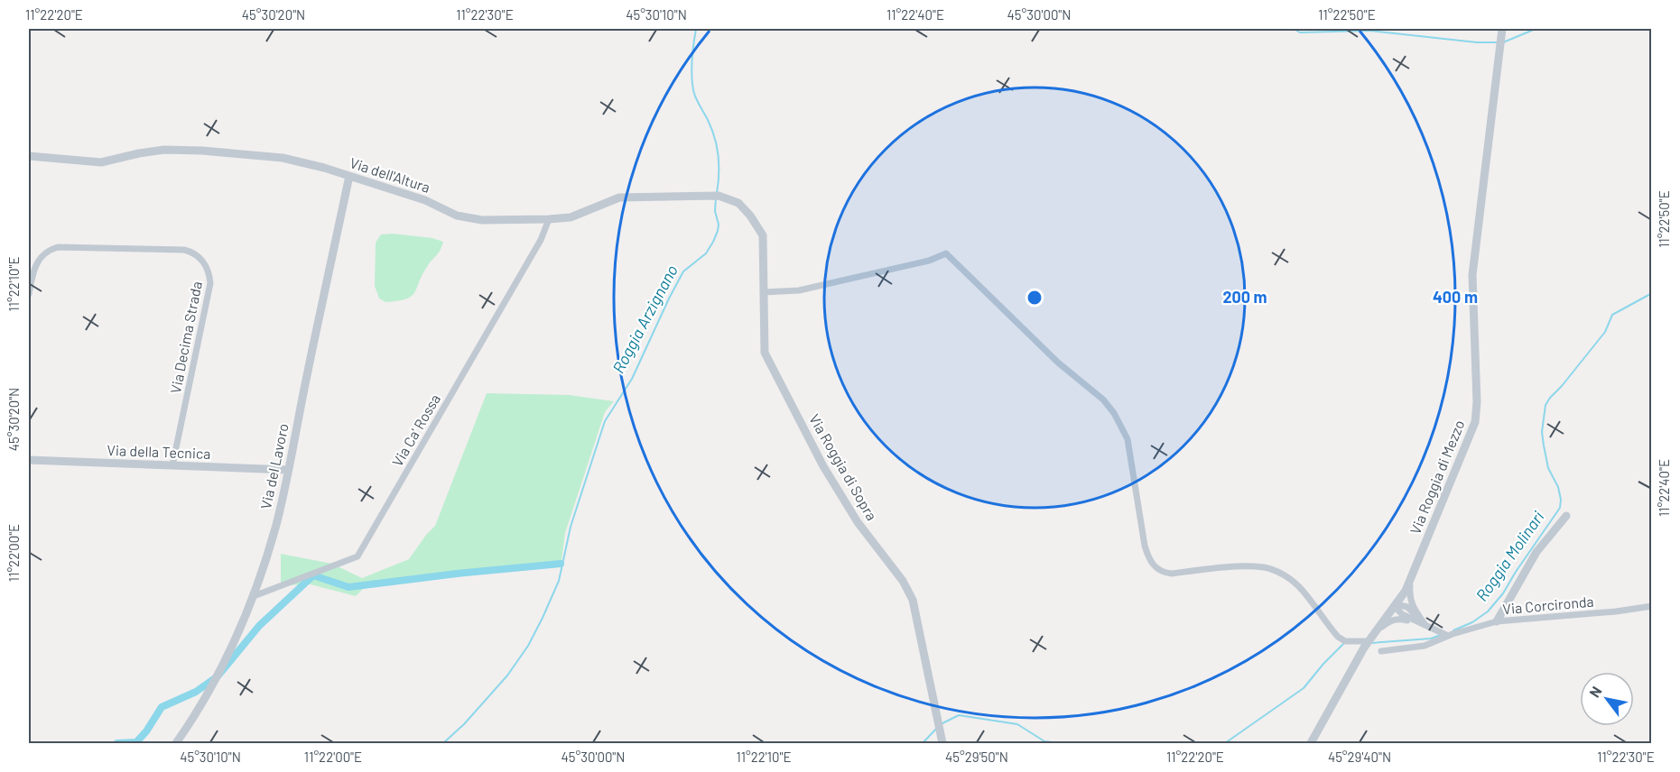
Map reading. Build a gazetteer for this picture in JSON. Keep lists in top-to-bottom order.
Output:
{
  "streets": {
    "street": [
      "Via dell'Altura",
      "Via Decima Strada",
      "Via Ca' Rossa",
      "Via della Tecnica",
      "Via del Lavoro",
      "Via Roggia di Sopra",
      "Via Roggia di Mezzo",
      "Via Corcironda"
    ]
  },
  "crossings": [
    ["Via dell'Altura", "Via Ca' Rossa"],
    ["Via dell'Altura", "Via del Lavoro"],
    ["Via dell'Altura", "Via Roggia di Sopra"],
    ["Via Decima Strada", "Via della Tecnica"],
    ["Via Ca' Rossa", "Via del Lavoro"],
    ["Via della Tecnica", "Via del Lavoro"]
  ],
  "water": ["Roggia Arzignano", "Roggia Molinari"],
  "north": "top left",
  "coordinates": [
    "11°22'20\"E",
    "45°30'20\"N",
    "11°22'30\"E",
    "45°30'10\"N",
    "11°22'40\"E",
    "45°30'00\"N",
    "11°22'50\"E",
    "11°22'10\"E",
    "11°22'00\"E",
    "45°29'50\"N",
    "45°29'40\"N"
  ],
  "rings": ["200 m", "400 m"]
}
